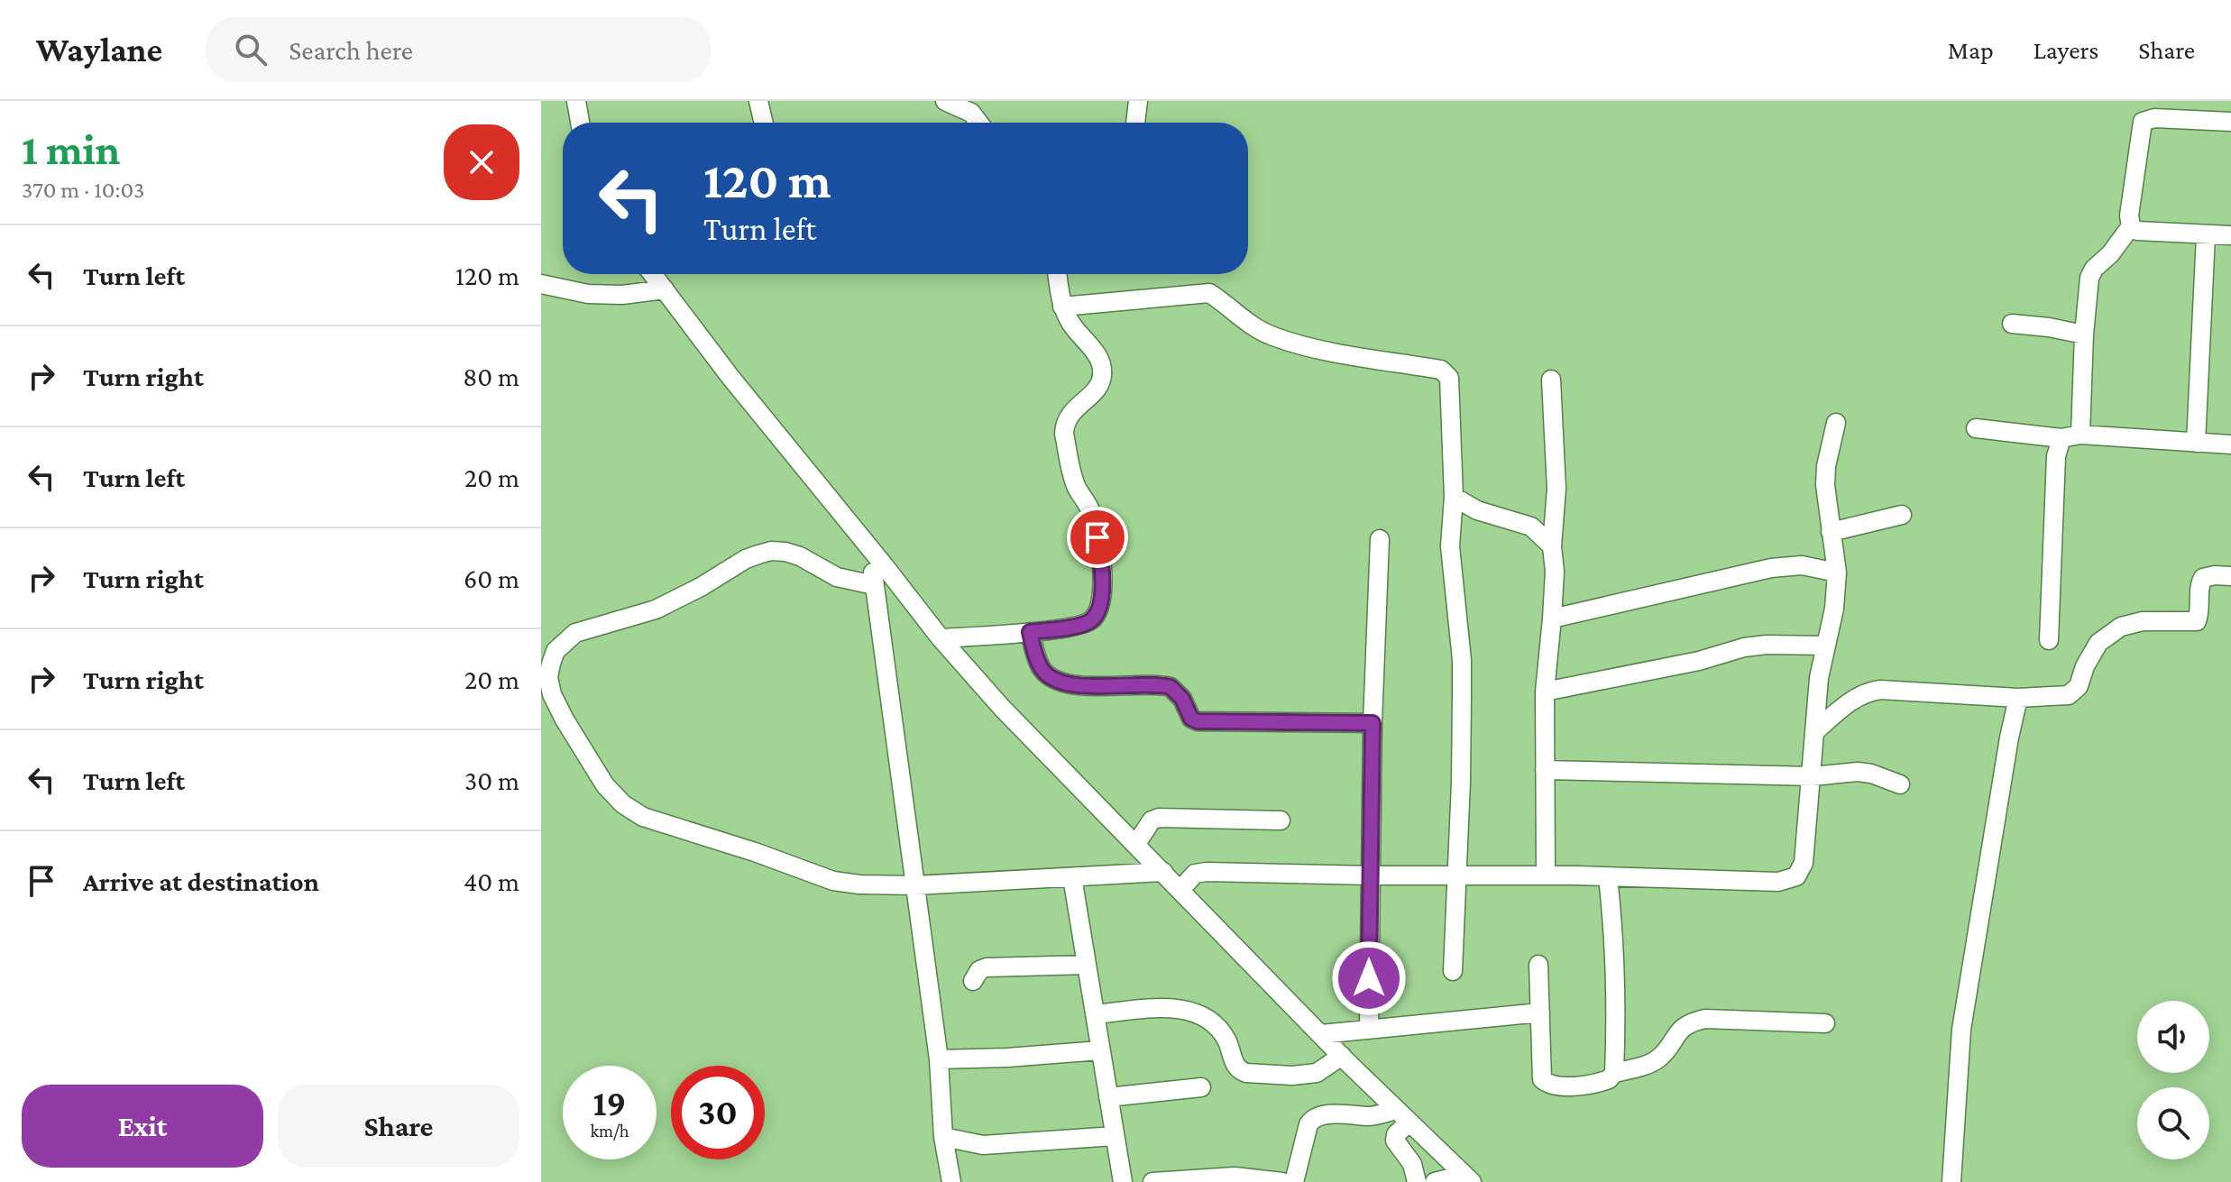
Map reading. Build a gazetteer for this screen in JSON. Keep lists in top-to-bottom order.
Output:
{
  "page": {
    "header": "Waylane",
    "search": "Search here",
    "nav": ["Map", "Layers", "Share"],
    "heading": ["1 min", "370 m · 10:03"],
    "turn": ["120 m", "Turn left"],
    "list": [
      {
        "name": "Turn left",
        "value": "120 m"
      },
      {
        "name": "Turn right",
        "value": "80 m"
      },
      {
        "name": "Turn left",
        "value": "20 m"
      },
      {
        "name": "Turn right",
        "value": "60 m"
      },
      {
        "name": "Turn right",
        "value": "20 m"
      },
      {
        "name": "Turn left",
        "value": "30 m"
      },
      {
        "name": "Arrive at destination",
        "value": "40 m"
      }
    ],
    "speed": "19 km/h",
    "limit": "30",
    "buttons": ["Exit", "Share"]
  }
}
